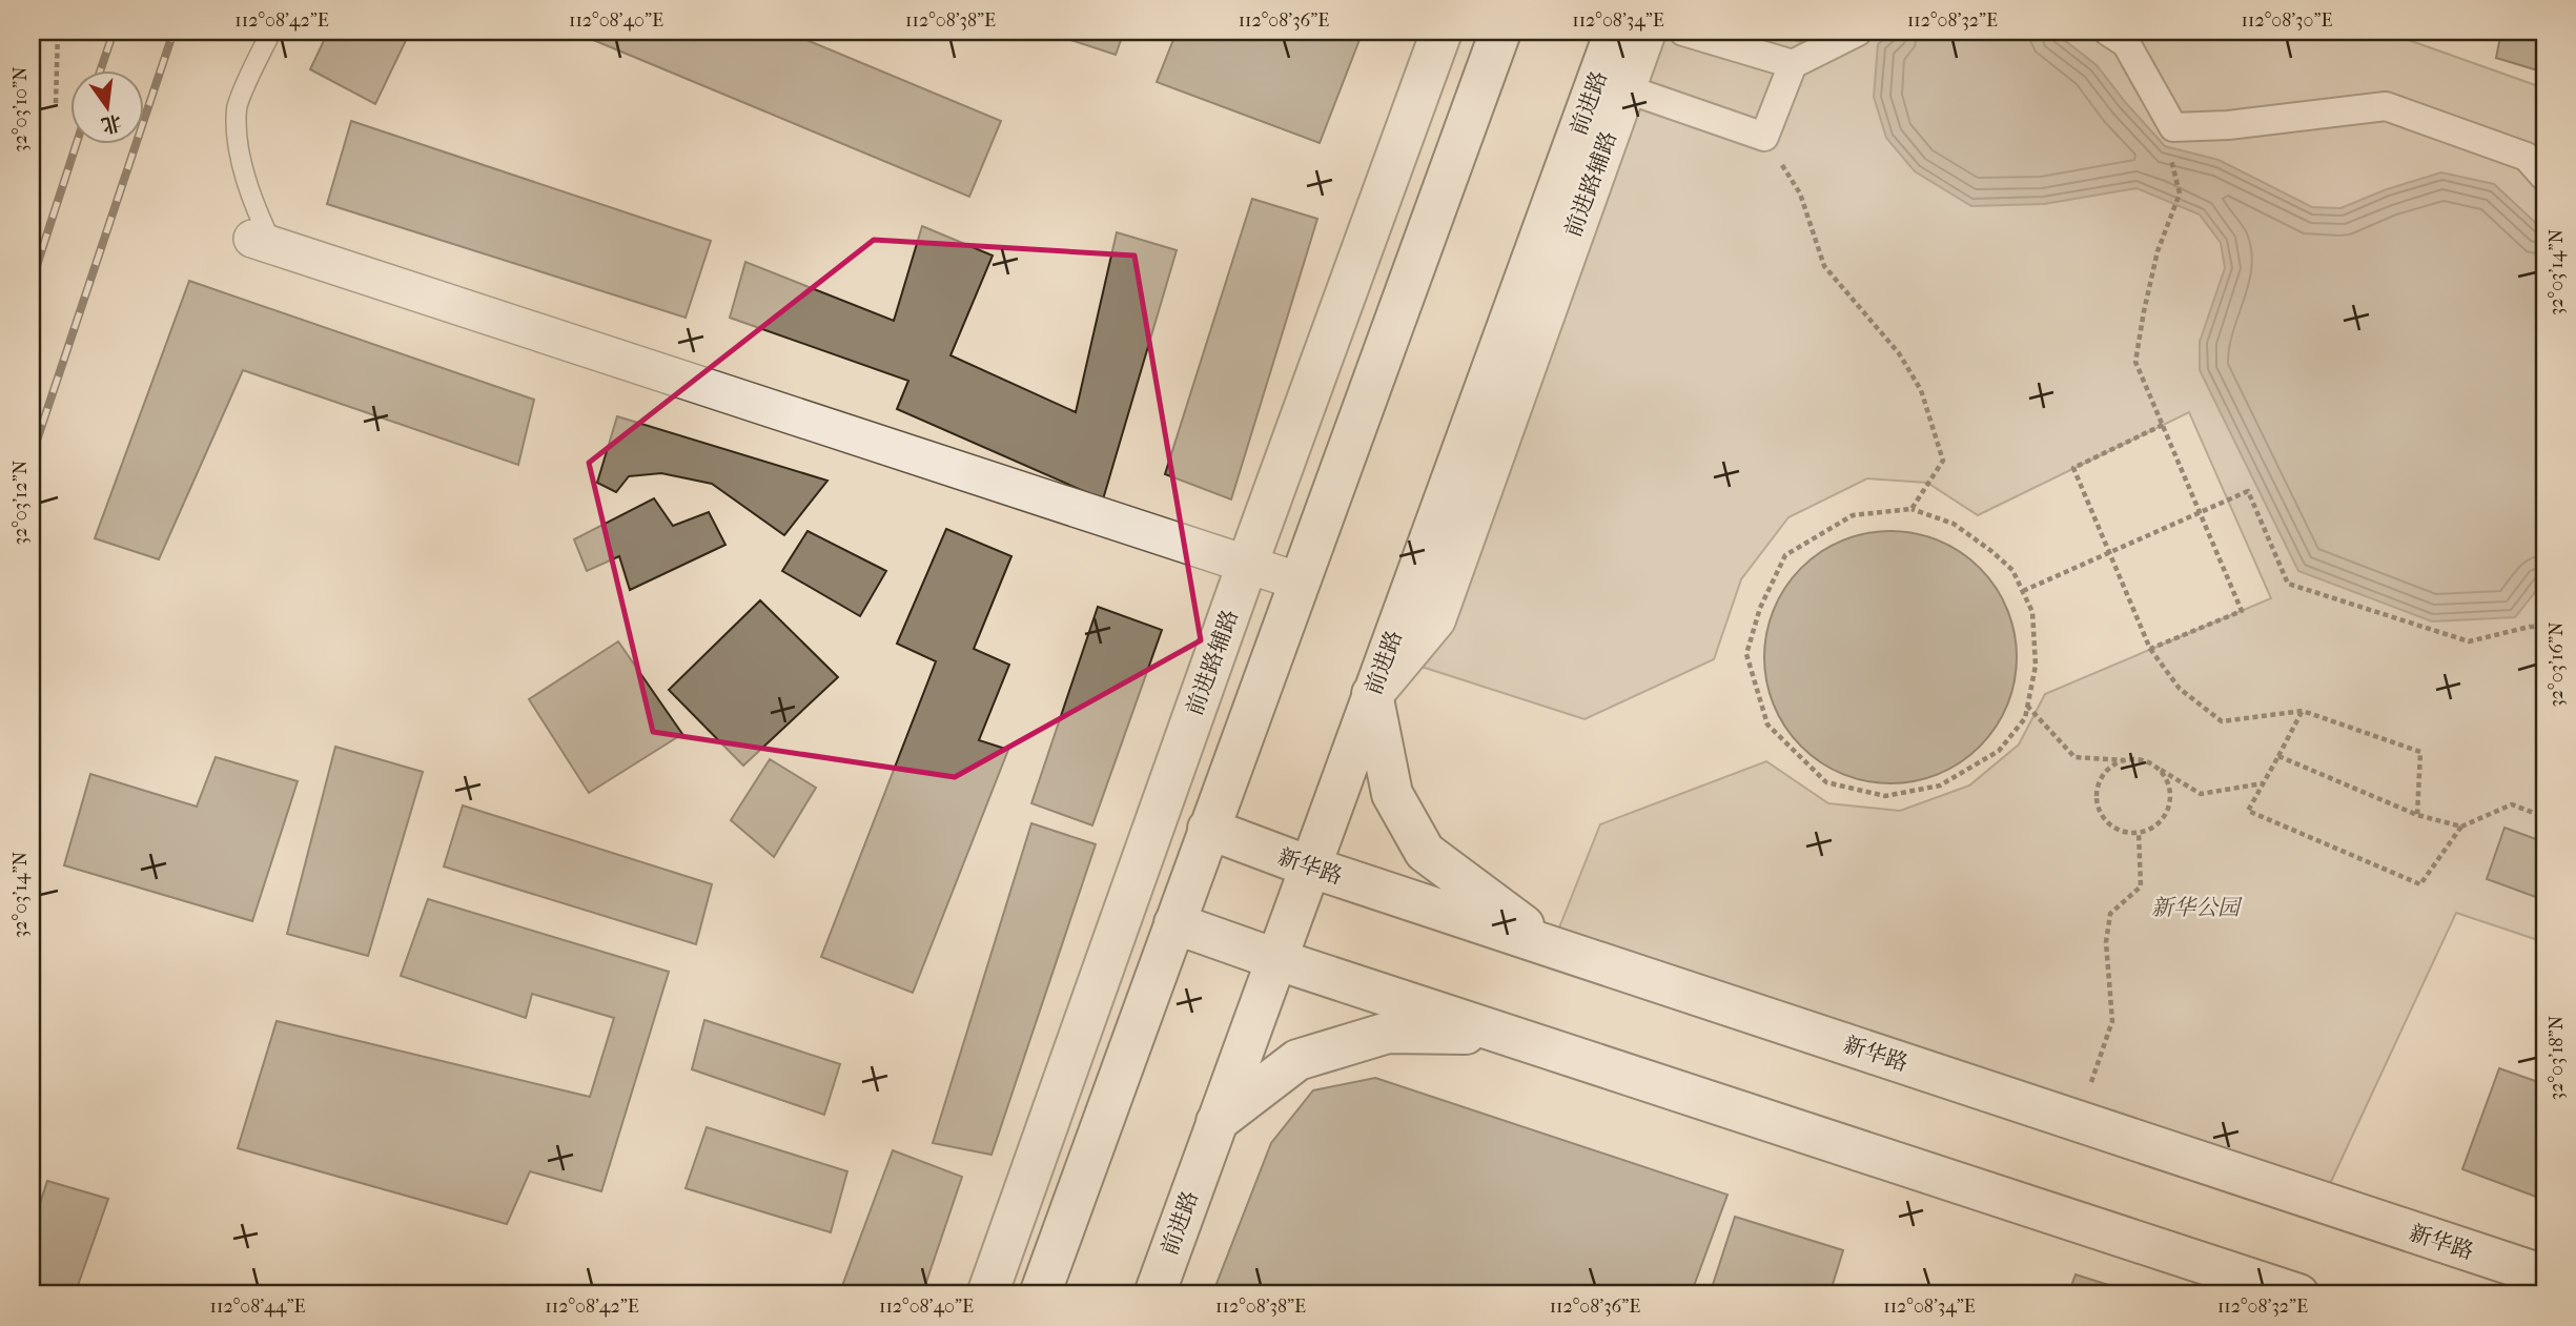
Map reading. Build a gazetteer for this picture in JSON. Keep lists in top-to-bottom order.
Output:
{
  "streets": {
    "main road": ["前进路", "前进路辅路", "新华路"]
  },
  "crossings": [
    ["前进路", "新华路"]
  ],
  "parks": ["新华公园"],
  "north": "bottom",
  "coordinates": [
    "112°08'42\"E",
    "112°08'40\"E",
    "112°08'38\"E",
    "112°08'36\"E",
    "112°08'34\"E",
    "112°08'32\"E",
    "112°08'30\"E",
    "32°03'10\"N",
    "32°03'14\"N",
    "32°03'12\"N",
    "32°03'16\"N",
    "32°03'18\"N",
    "112°08'44\"E"
  ]
}
